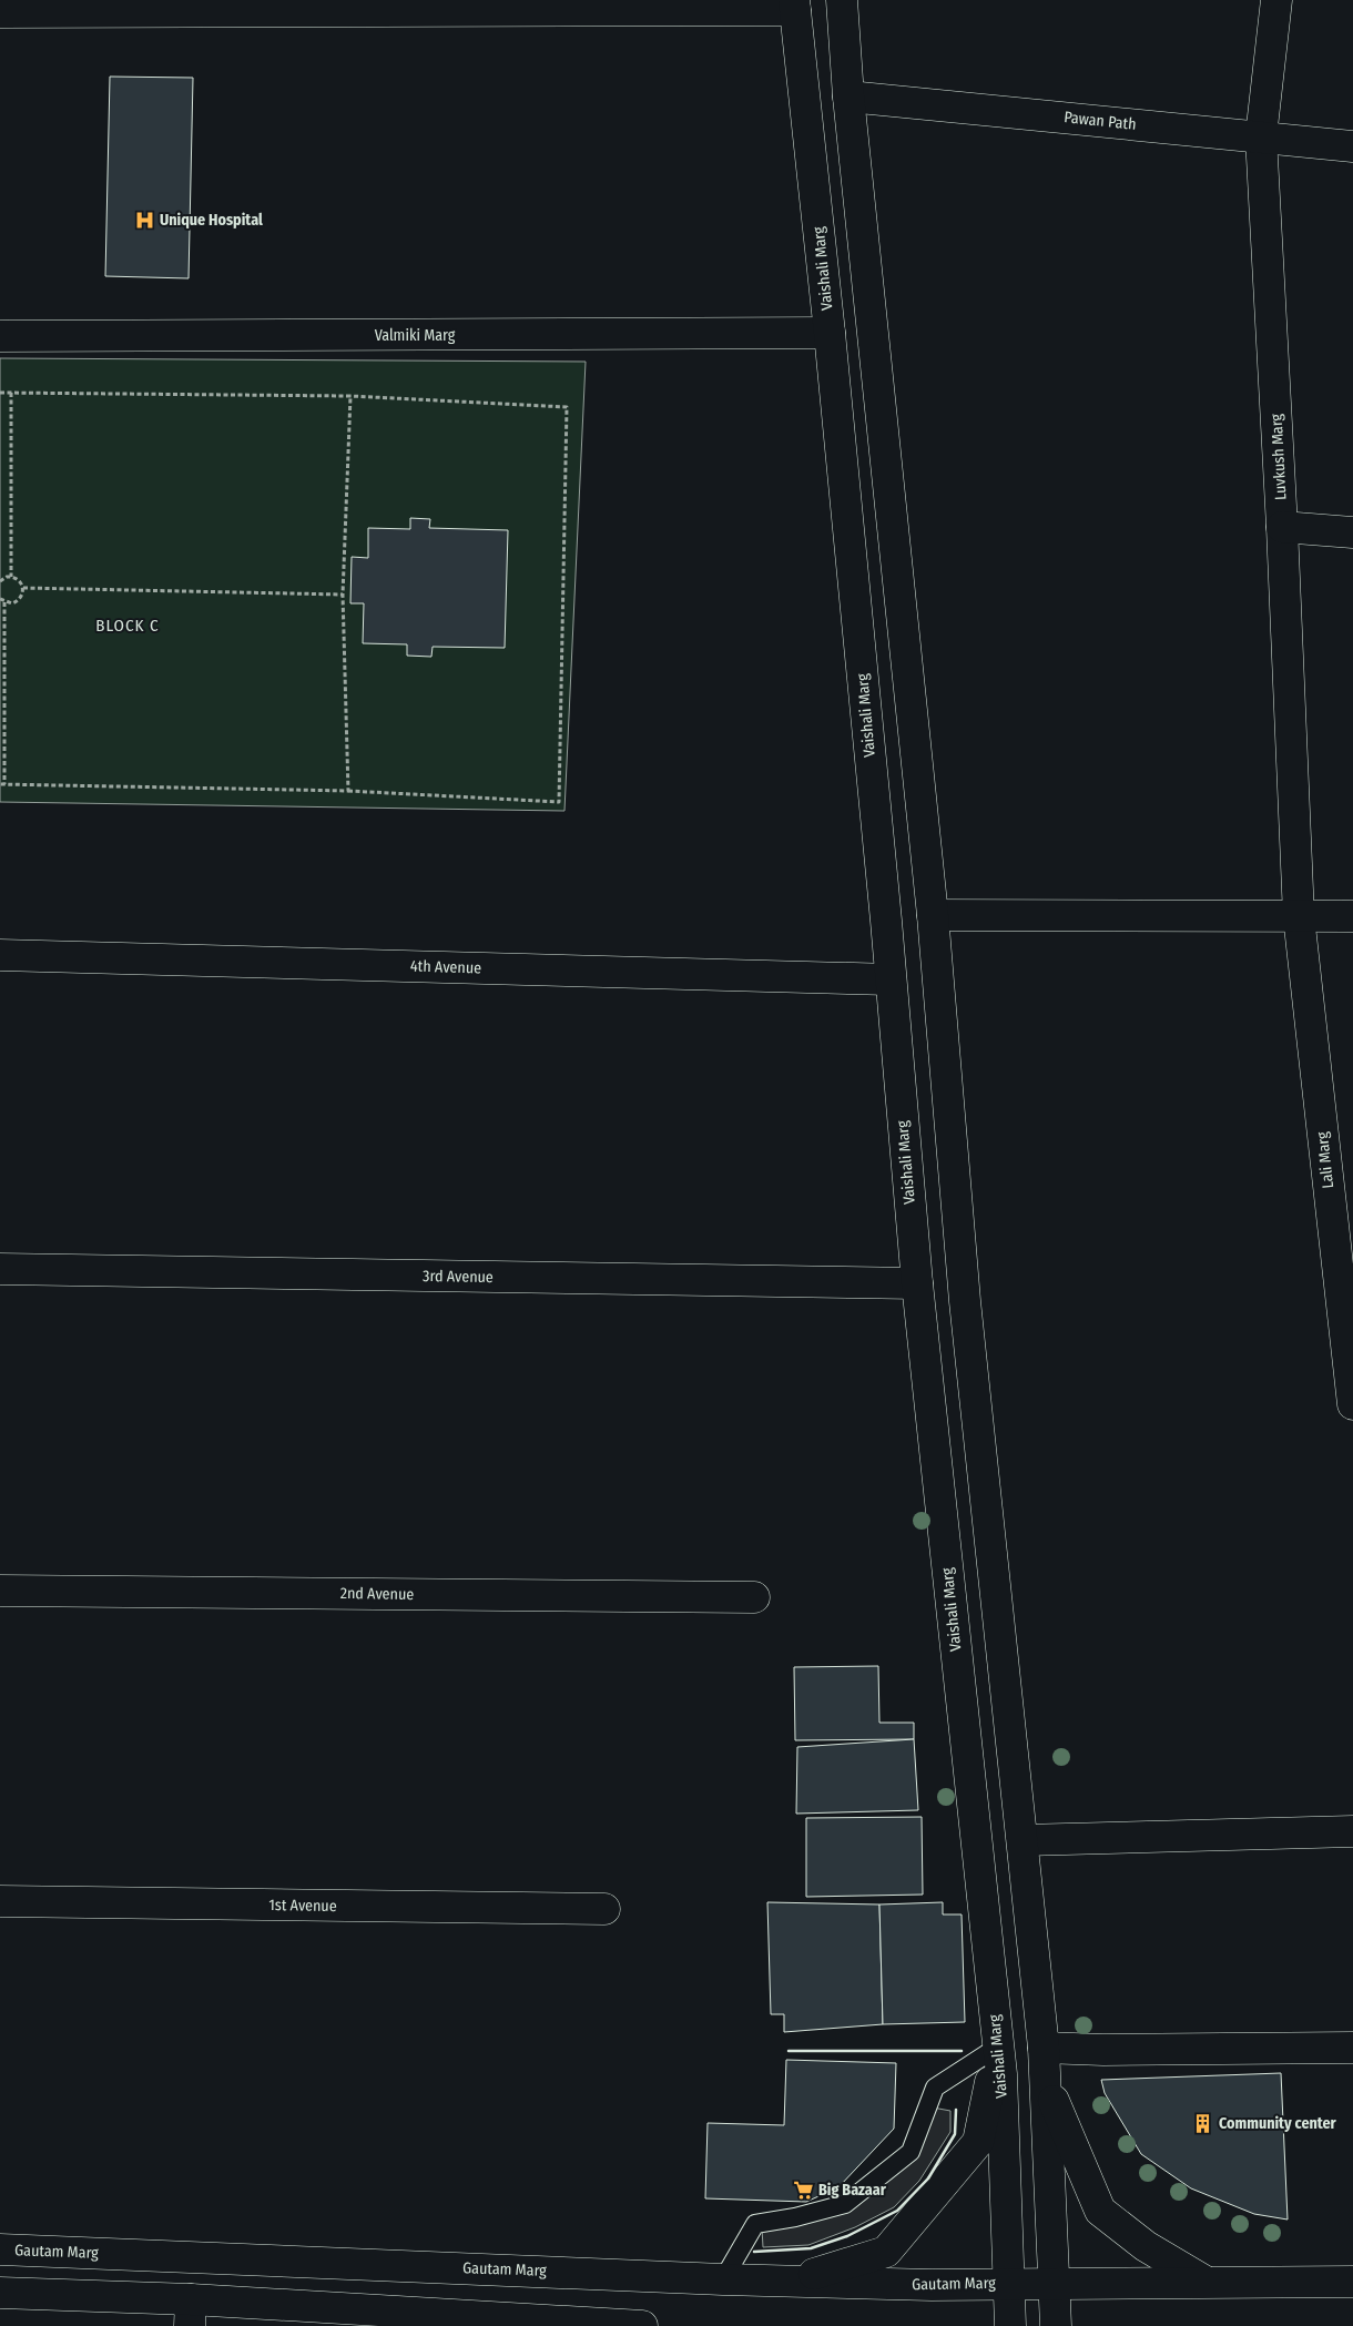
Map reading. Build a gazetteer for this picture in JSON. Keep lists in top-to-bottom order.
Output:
{
  "streets": {
    "street": [
      "Pawan Path",
      "Vaishali Marg",
      "Valmiki Marg",
      "Luvkush Marg",
      "4th Avenue",
      "Lali Marg",
      "3rd Avenue",
      "2nd Avenue",
      "1st Avenue",
      "Gautam Marg"
    ]
  },
  "crossings": [
    ["Pawan Path", "Vaishali Marg"],
    ["Pawan Path", "Luvkush Marg"],
    ["Vaishali Marg", "Valmiki Marg"],
    ["Vaishali Marg", "4th Avenue"],
    ["Vaishali Marg", "3rd Avenue"],
    ["Vaishali Marg", "Gautam Marg"],
    ["Luvkush Marg", "Lali Marg"]
  ],
  "districts": ["BLOCK C"],
  "places": {
    "hospital": ["Unique Hospital"],
    "building": ["Community center"],
    "supermarket": ["Big Bazaar"]
  }
}
